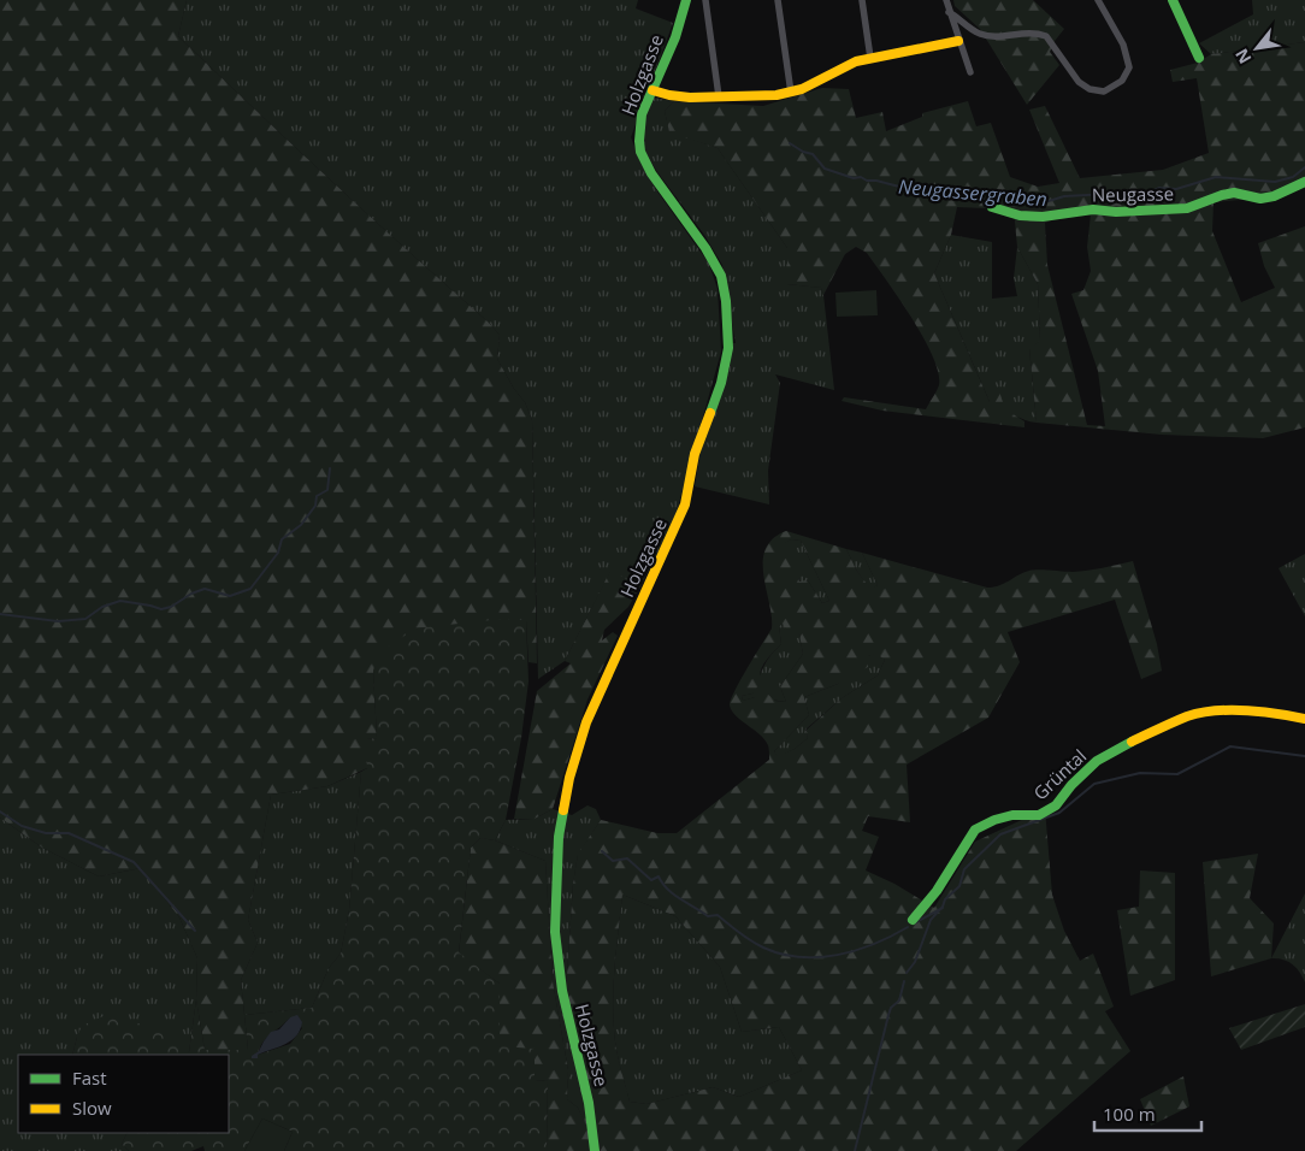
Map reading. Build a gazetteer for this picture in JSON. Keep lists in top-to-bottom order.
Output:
{
  "streets": {
    "street": ["Holzgasse", "Neugasse", "Grüntal"]
  },
  "water": ["Neugassergraben"],
  "legend": ["Fast", "Slow"],
  "scale_bar": "100 m",
  "north": "bottom left"
}
